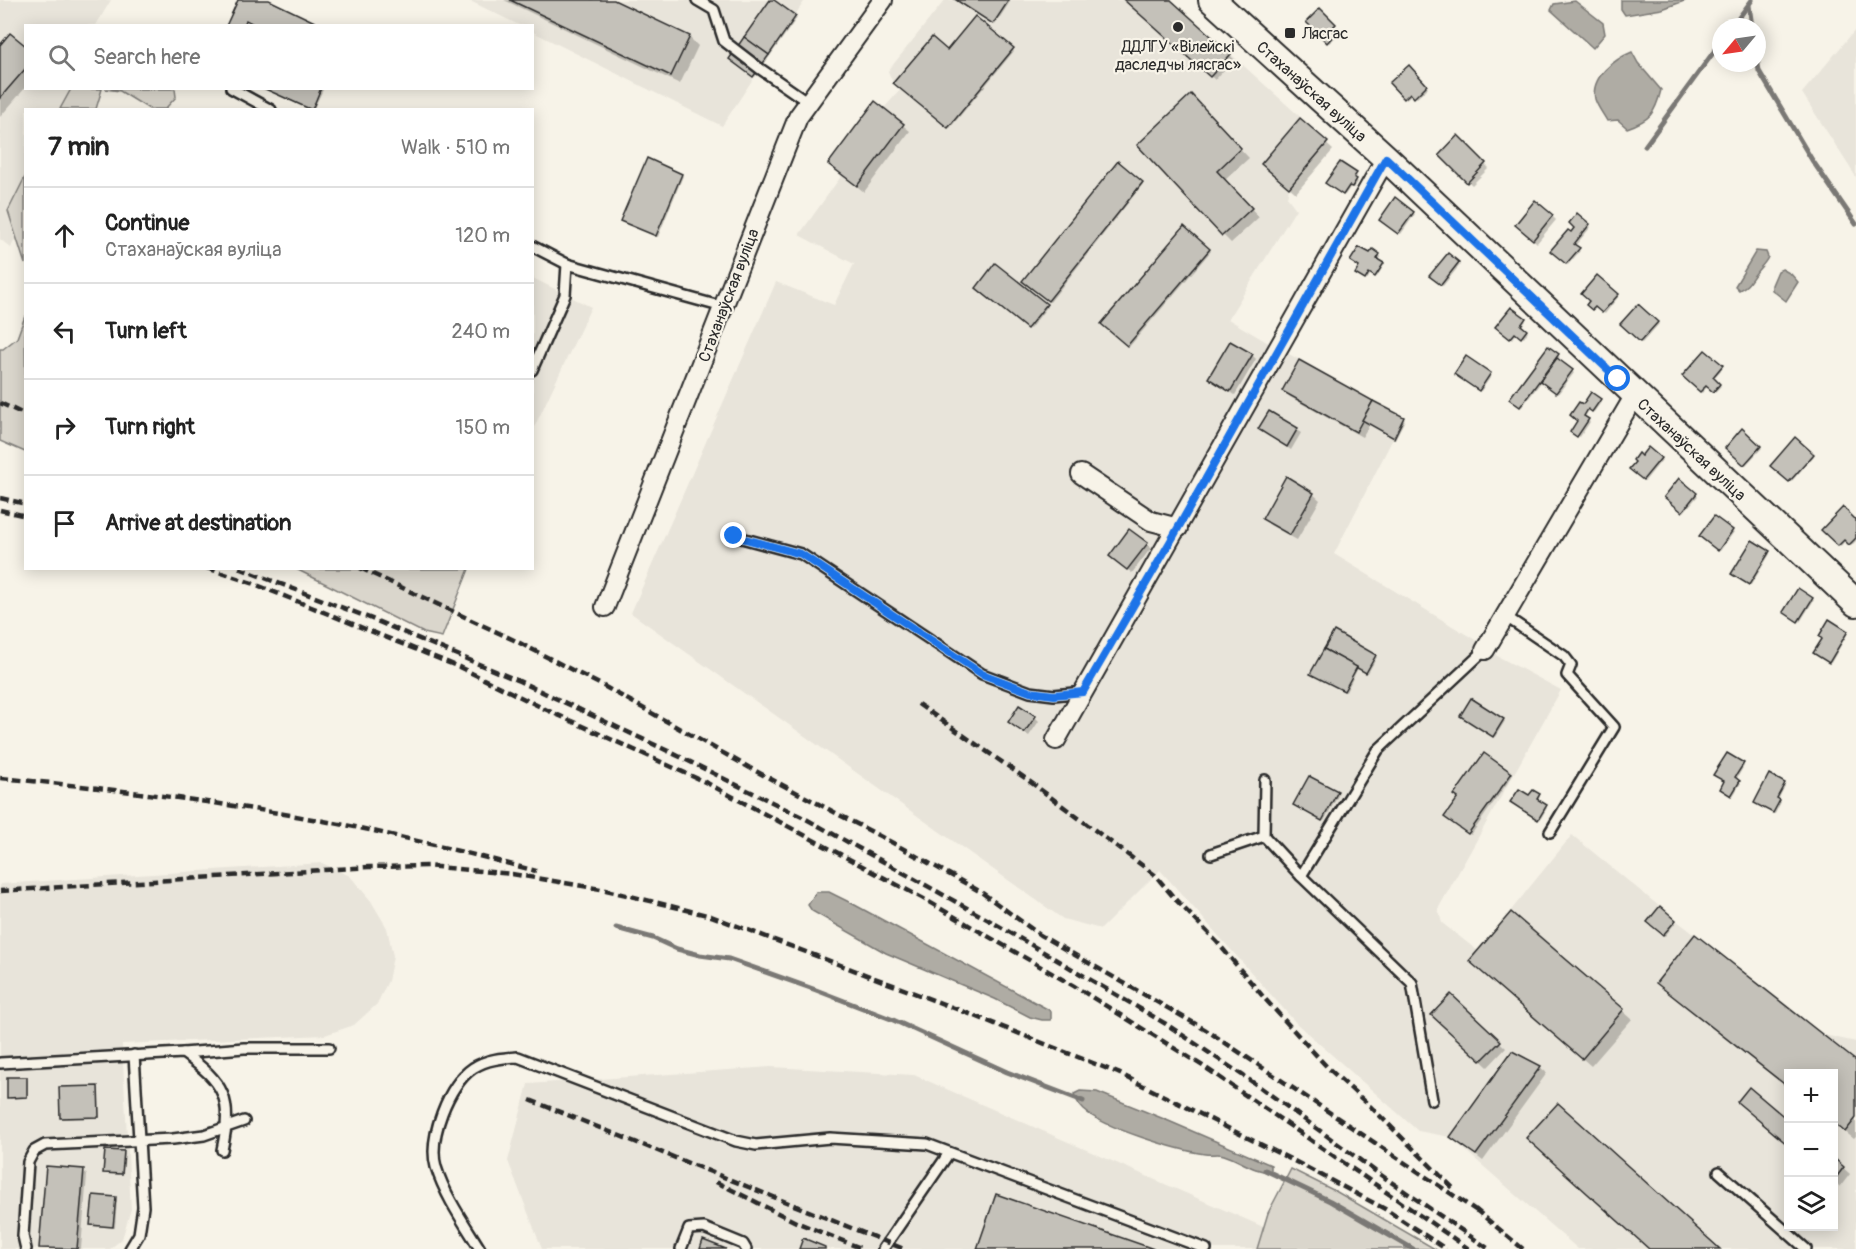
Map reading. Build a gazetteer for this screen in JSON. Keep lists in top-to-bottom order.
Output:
{
  "streets": {
    "street": ["Стаханаўская вуліца"]
  },
  "places": {
    "other": ["ДДЛГУ «Вілейскі даследчы лясгас»"],
    "transit": ["Лясгас"]
  },
  "north": "bottom left",
  "page": {
    "search": "Search here",
    "heading": ["7 min", "Walk · 510 m"],
    "list": [
      ["Continue", "Стаханаўская вуліца", "120 m"],
      ["Turn left", "240 m"],
      ["Turn right", "150 m"],
      "Arrive at destination"
    ],
    "map_buttons": ["+", "−"]
  }
}
